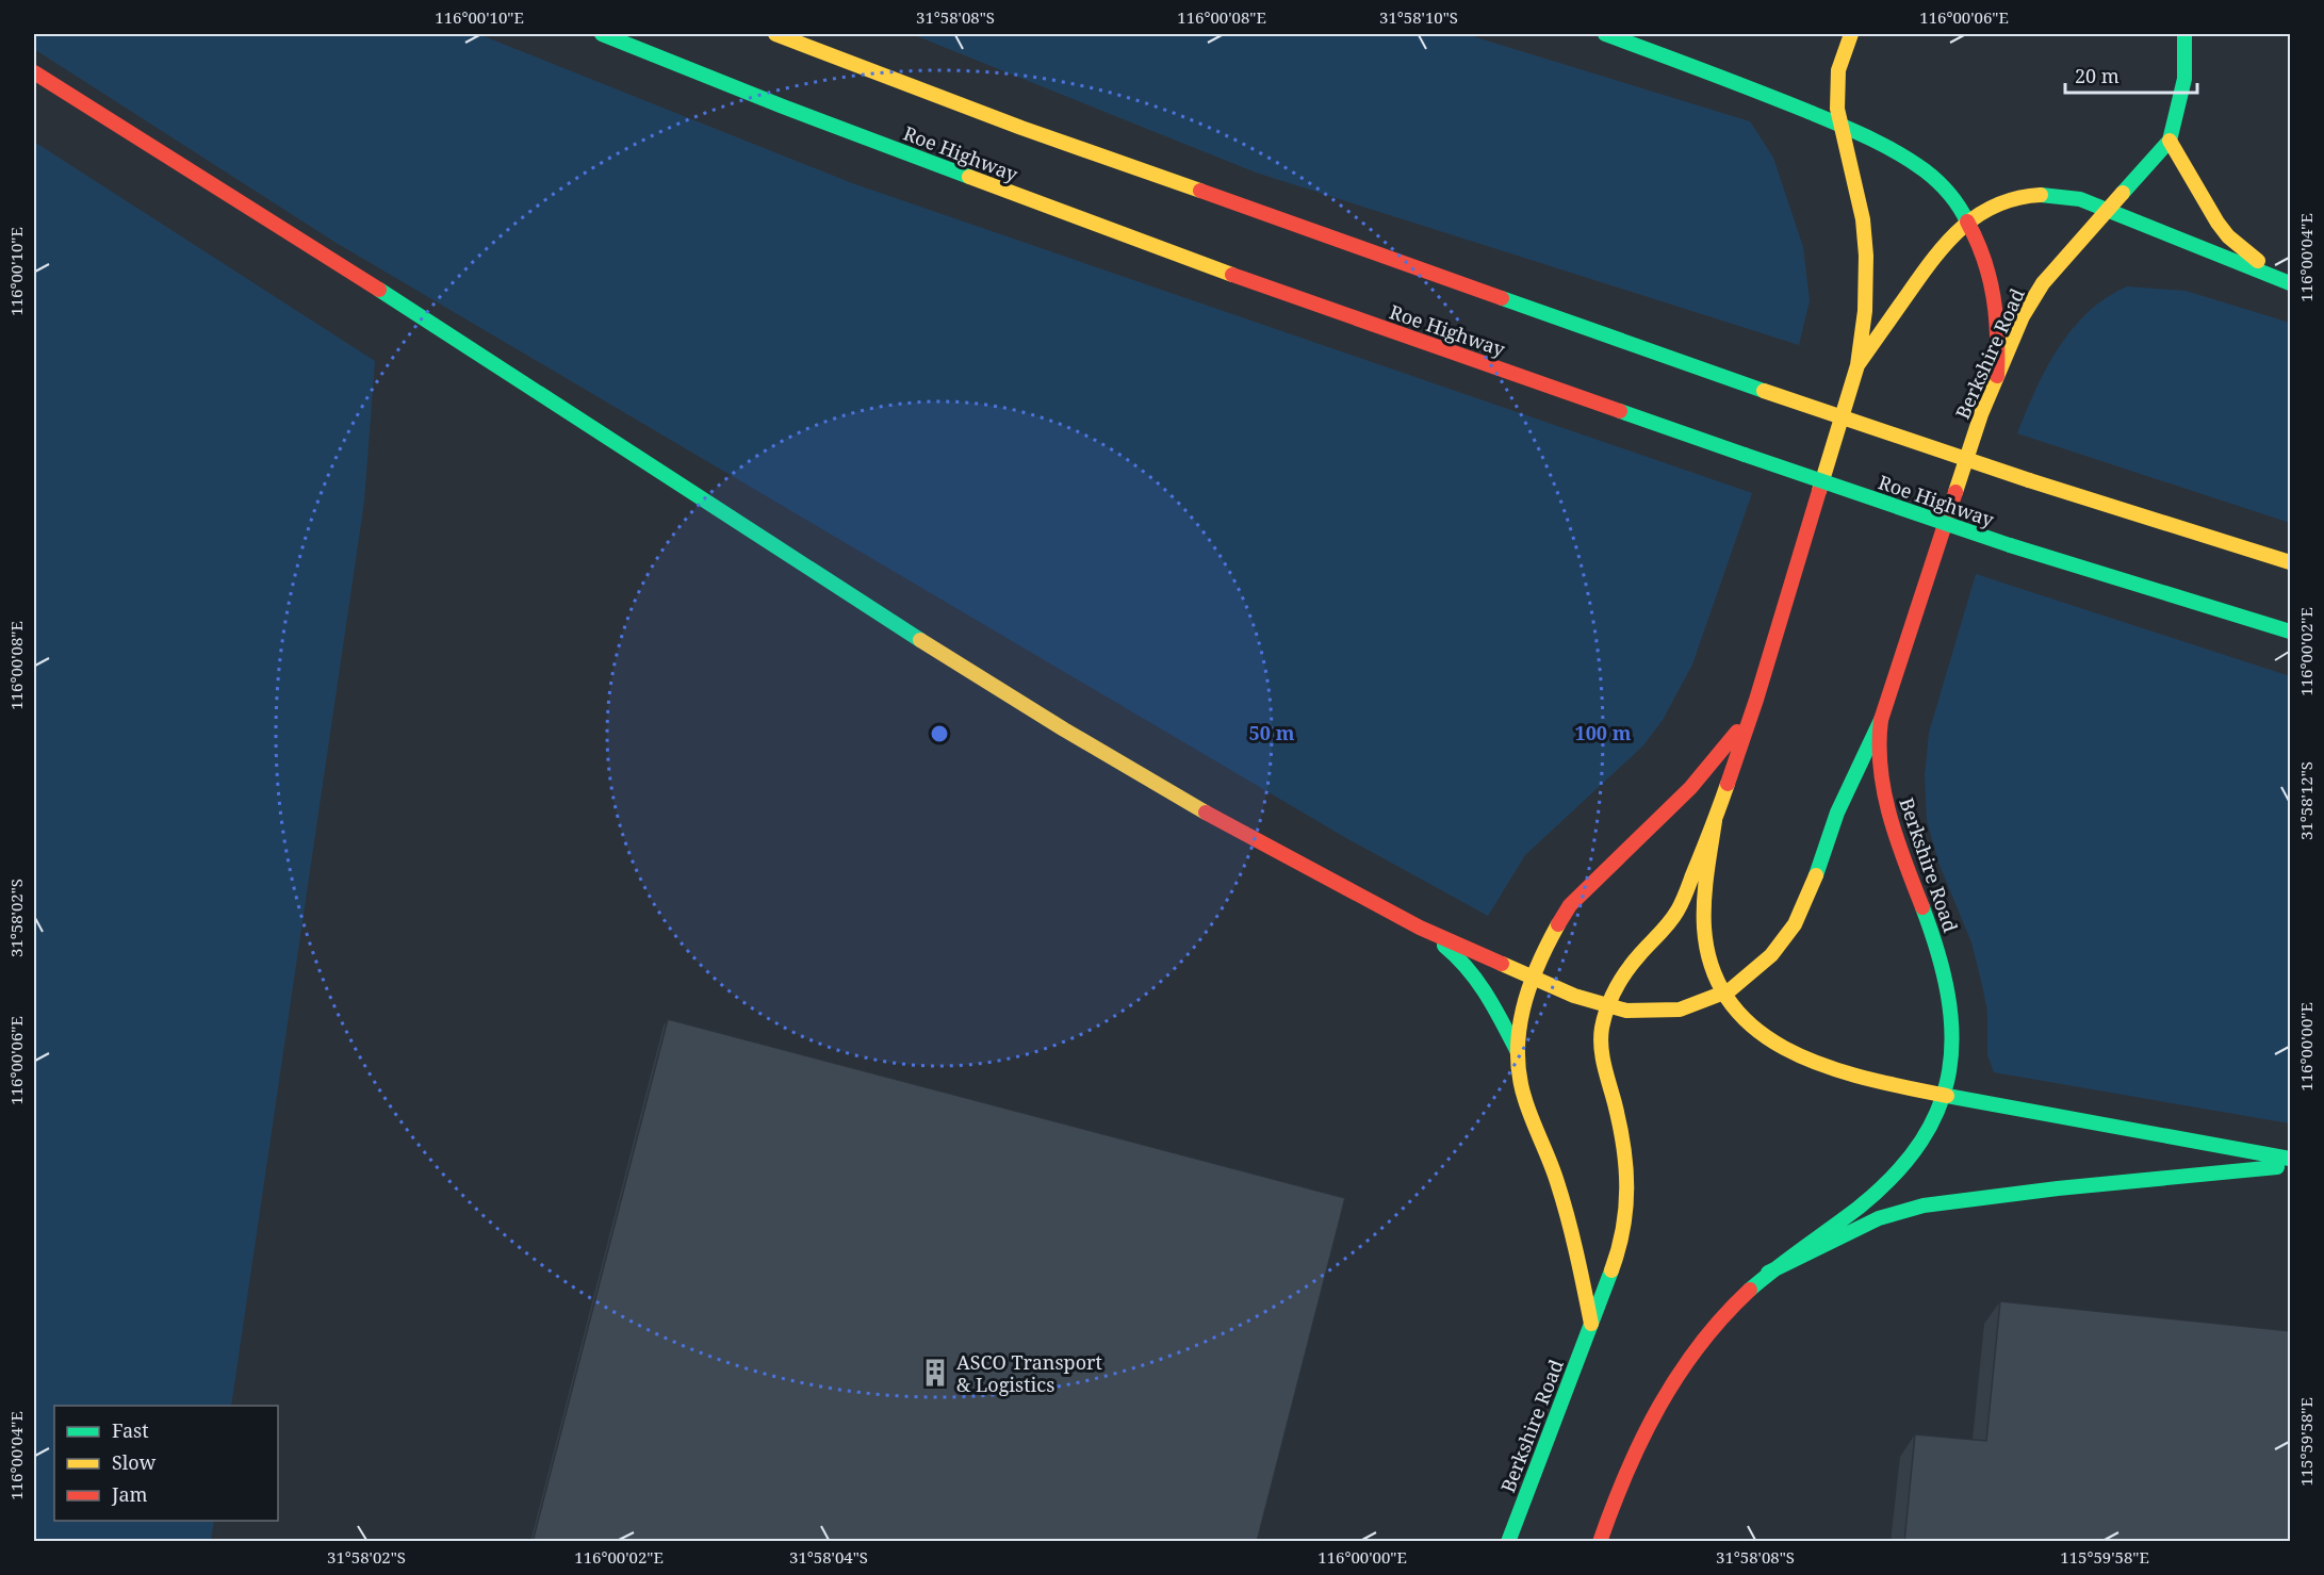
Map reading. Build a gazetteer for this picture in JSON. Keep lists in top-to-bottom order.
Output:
{
  "streets": {
    "main road": ["Roe Highway", "Berkshire Road"]
  },
  "places": {
    "building": ["ASCO Transport & Logistics"]
  },
  "legend": ["Fast", "Slow", "Jam"],
  "scale_bar": "20 m",
  "coordinates": [
    "116°00'10\"E",
    "31°58'08\"S",
    "116°00'08\"E",
    "31°58'10\"S",
    "116°00'06\"E",
    "116°00'04\"E",
    "116°00'02\"E",
    "31°58'12\"S",
    "31°58'02\"S",
    "116°00'00\"E",
    "115°59'58\"E",
    "31°58'04\"S"
  ],
  "rings": ["50 m", "100 m"]
}
